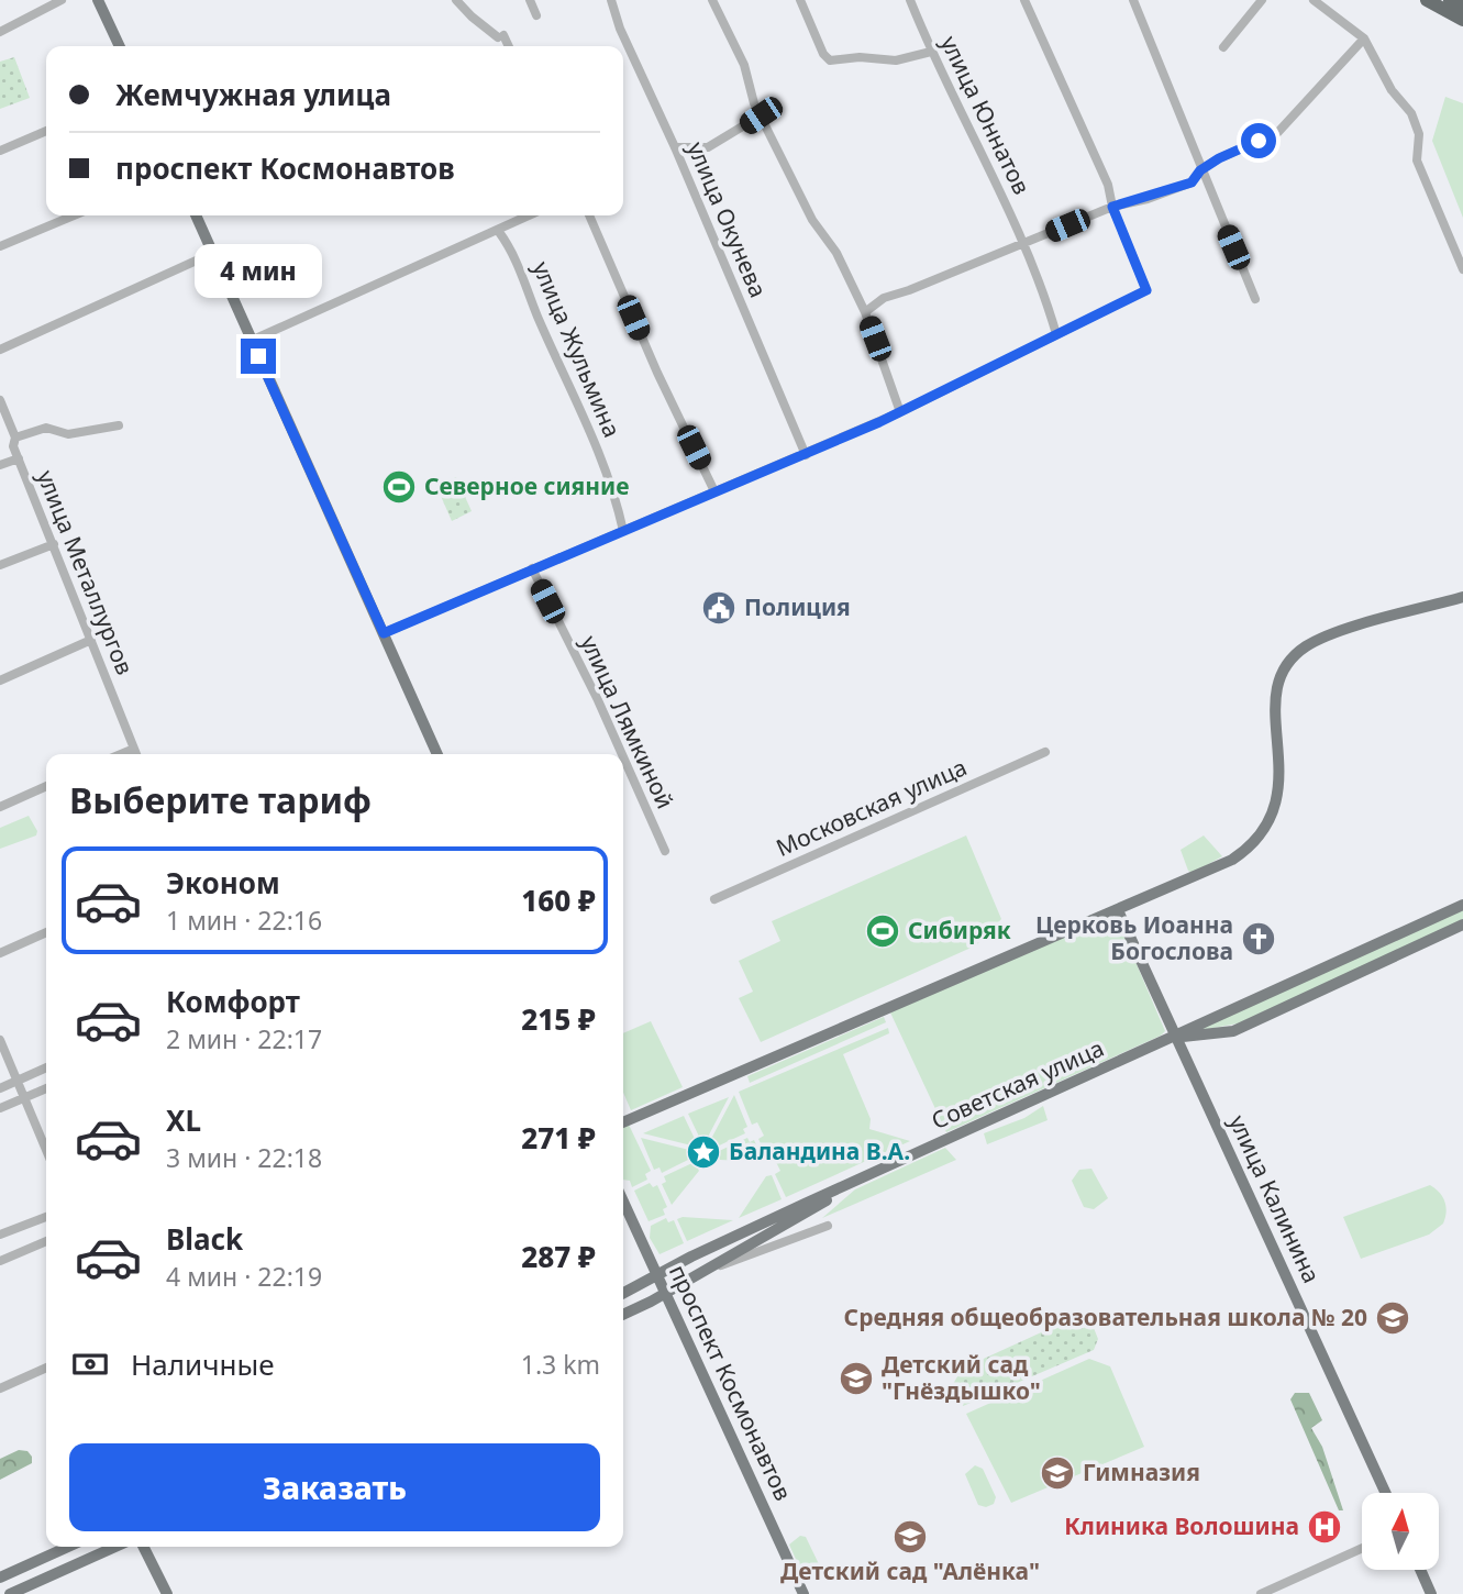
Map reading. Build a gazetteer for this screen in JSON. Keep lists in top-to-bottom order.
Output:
{
  "streets": {
    "main road": ["Советская улица", "улица Калинина", "проспект Космонавтов"],
    "street": [
      "улица Юннатов",
      "улица Окунева",
      "улица Жульмина",
      "улица Металлургов",
      "улица Лямкиной",
      "Московская улица"
    ]
  },
  "crossings": [
    ["Советская улица", "улица Калинина"],
    ["Советская улица", "проспект Космонавтов"]
  ],
  "places": {
    "sports": ["Северное сияние", "Сибиряк"],
    "public building": ["Полиция"],
    "church": ["Церковь Иоанна Богослова"],
    "place": ["Баландина В.А."],
    "school or university": [
      "Средняя общеобразовательная школа № 20",
      "Детский сад \"Гнёздышко\"",
      "Гимназия",
      "Детский сад \"Алёнка\""
    ],
    "hospital": ["Клиника Волошина"]
  },
  "north": "top",
  "page": {
    "banner": ["Жемчужная улица", "проспект Космонавтов"],
    "bubble": "4 мин",
    "heading": "Выберите тариф",
    "list": [
      {
        "name": "Эконом",
        "note": "1 мин · 22:16",
        "value": "160 ₽"
      },
      {
        "name": "Комфорт",
        "note": "2 мин · 22:17",
        "value": "215 ₽"
      },
      {
        "name": "XL",
        "note": "3 мин · 22:18",
        "value": "271 ₽"
      },
      {
        "name": "Black",
        "note": "4 мин · 22:19",
        "value": "287 ₽"
      }
    ],
    "pay": ["Наличные", "1.3 km"],
    "buttons": "Заказать"
  }
}
